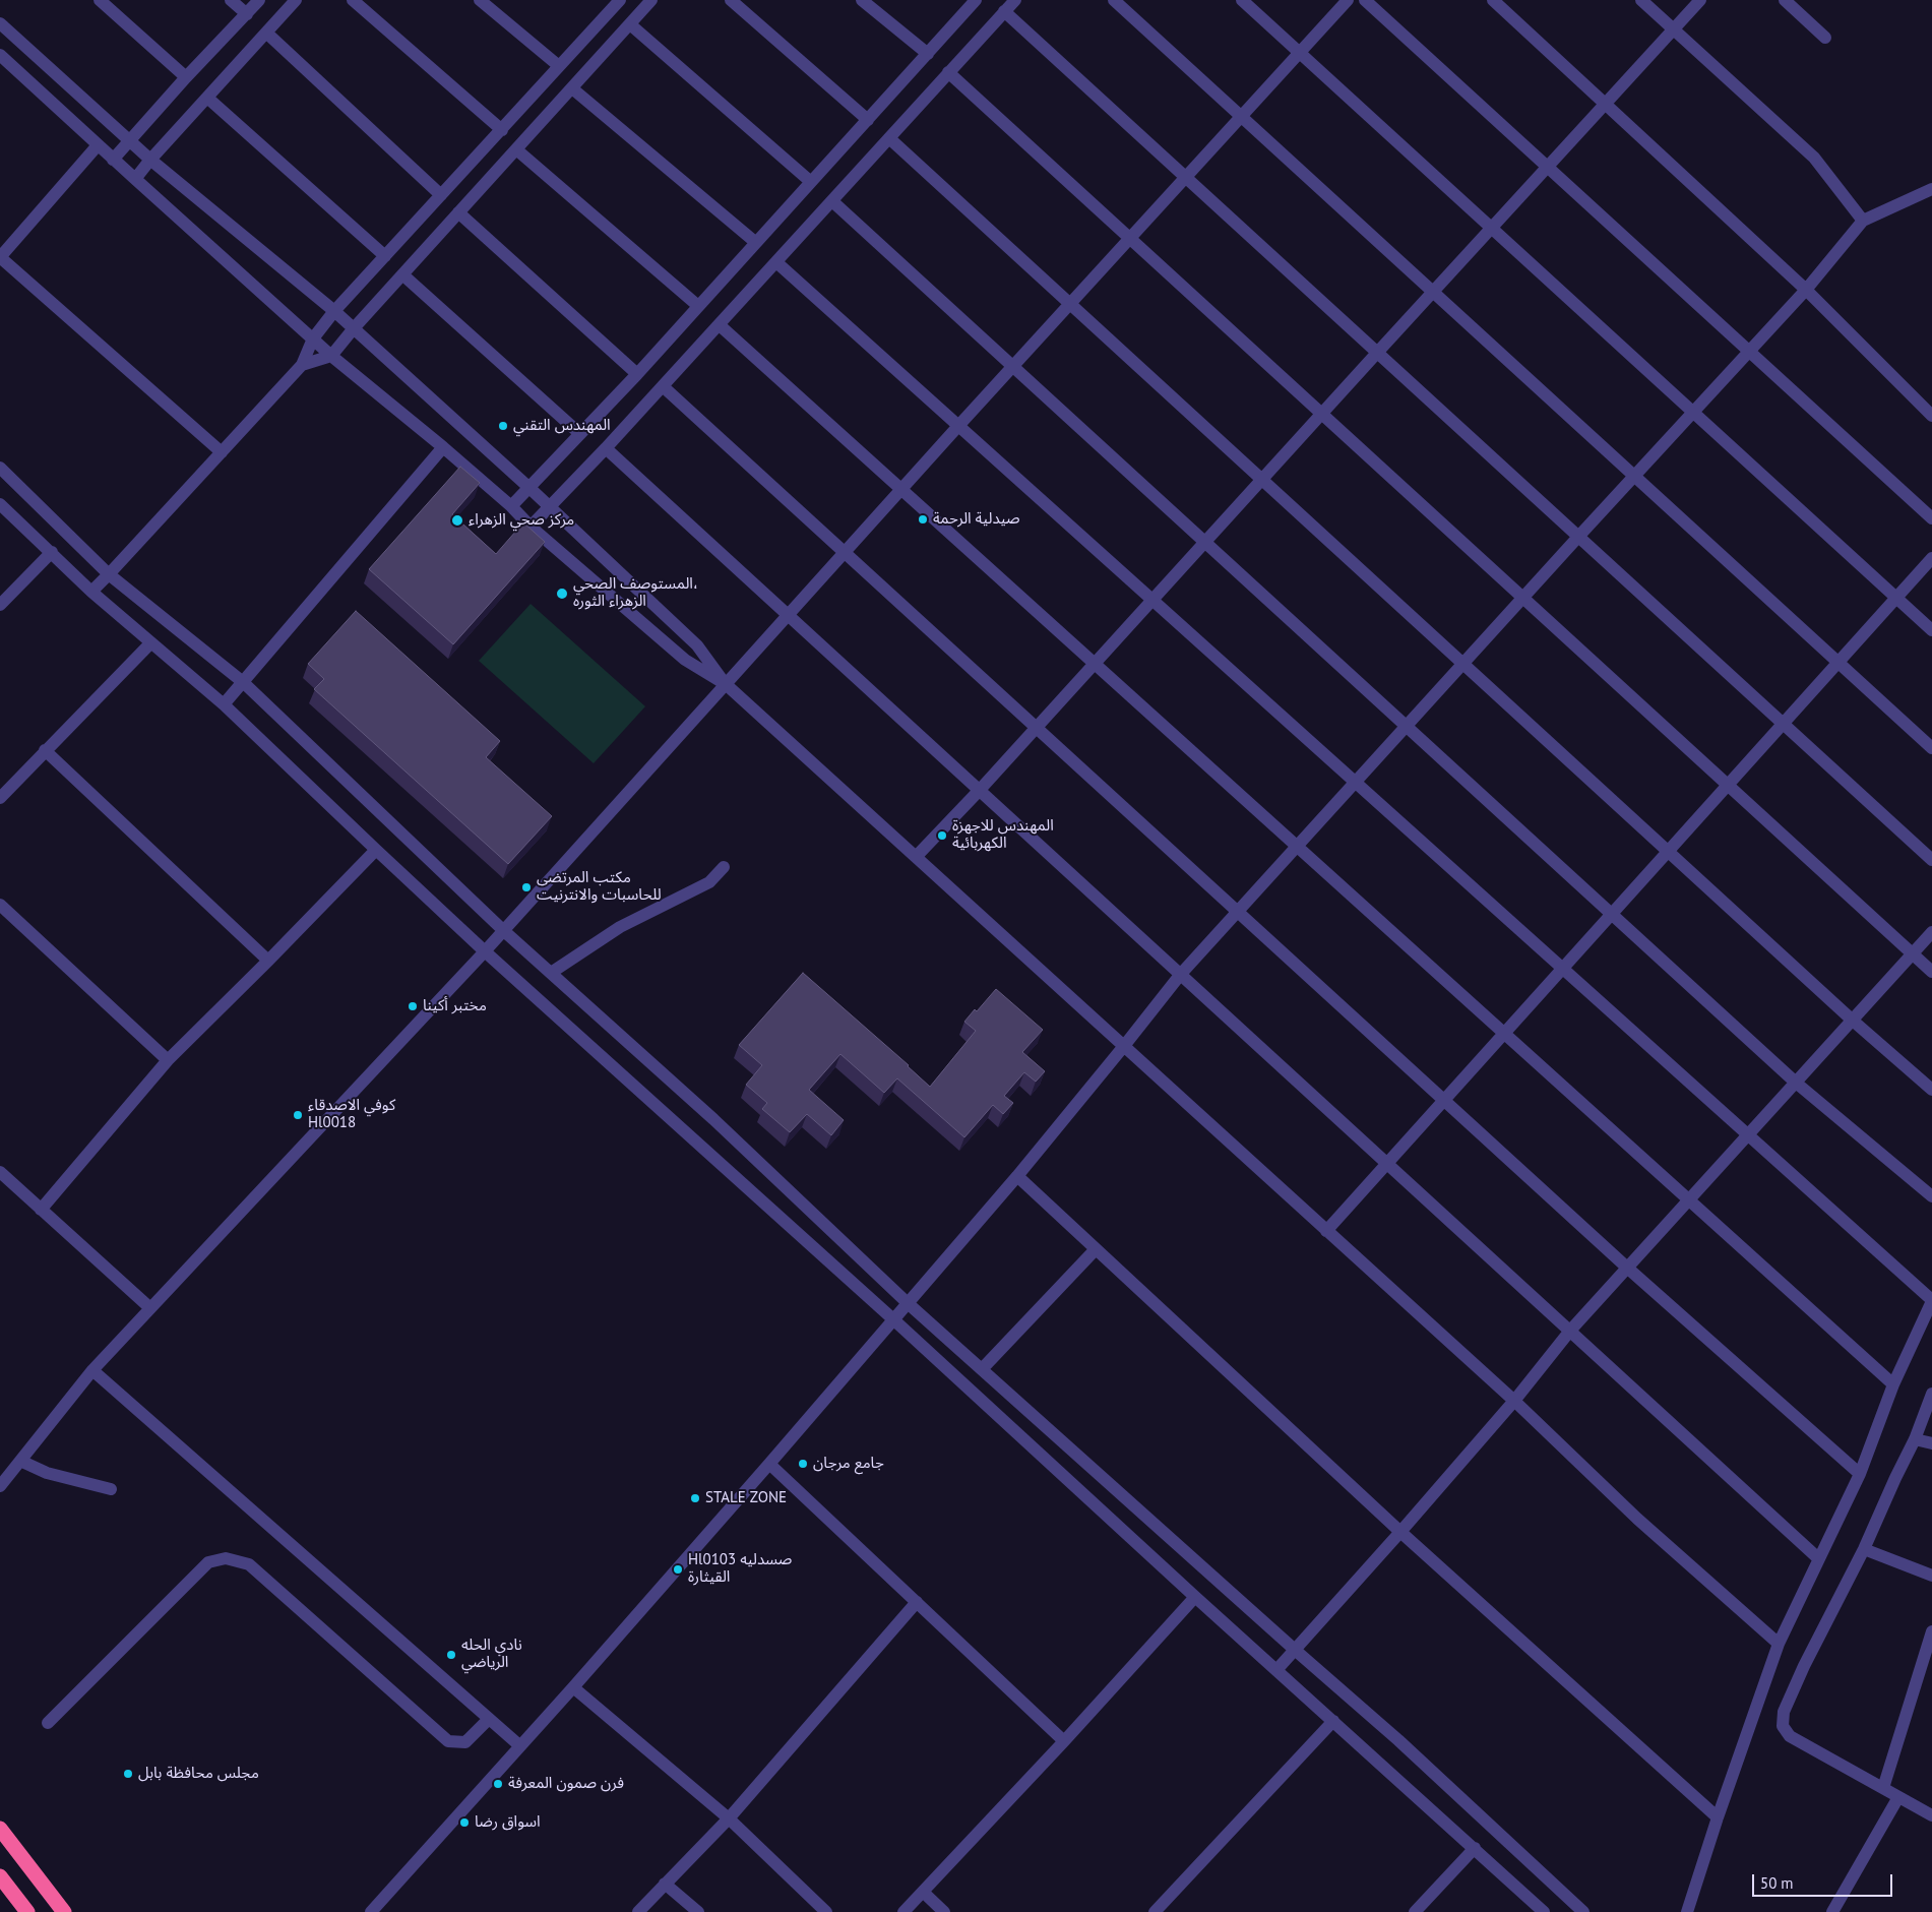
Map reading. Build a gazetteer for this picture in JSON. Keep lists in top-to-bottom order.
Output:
{
  "places": [
    "المهندس التقني",
    "صيدلية الرحمة",
    "مركز صحي الزهراء",
    "المستوصف الصحي، الزهراء الثوره",
    "المهندس للاجهزة الكهربائية",
    "مكتب المرتضى للحاسبات والانترنيت",
    "مختبر أكينا",
    "كوفي الاصدقاء Hl0018",
    "جامع مرجان",
    "STALE ZONE",
    "Hl0103 صسدليه القيثارة",
    "نادي الحله الرياضي",
    "مجلس محافظة بابل",
    "فرن صمون المعرفة",
    "اسواق رضا"
  ],
  "scale_bar": "50 m"
}
